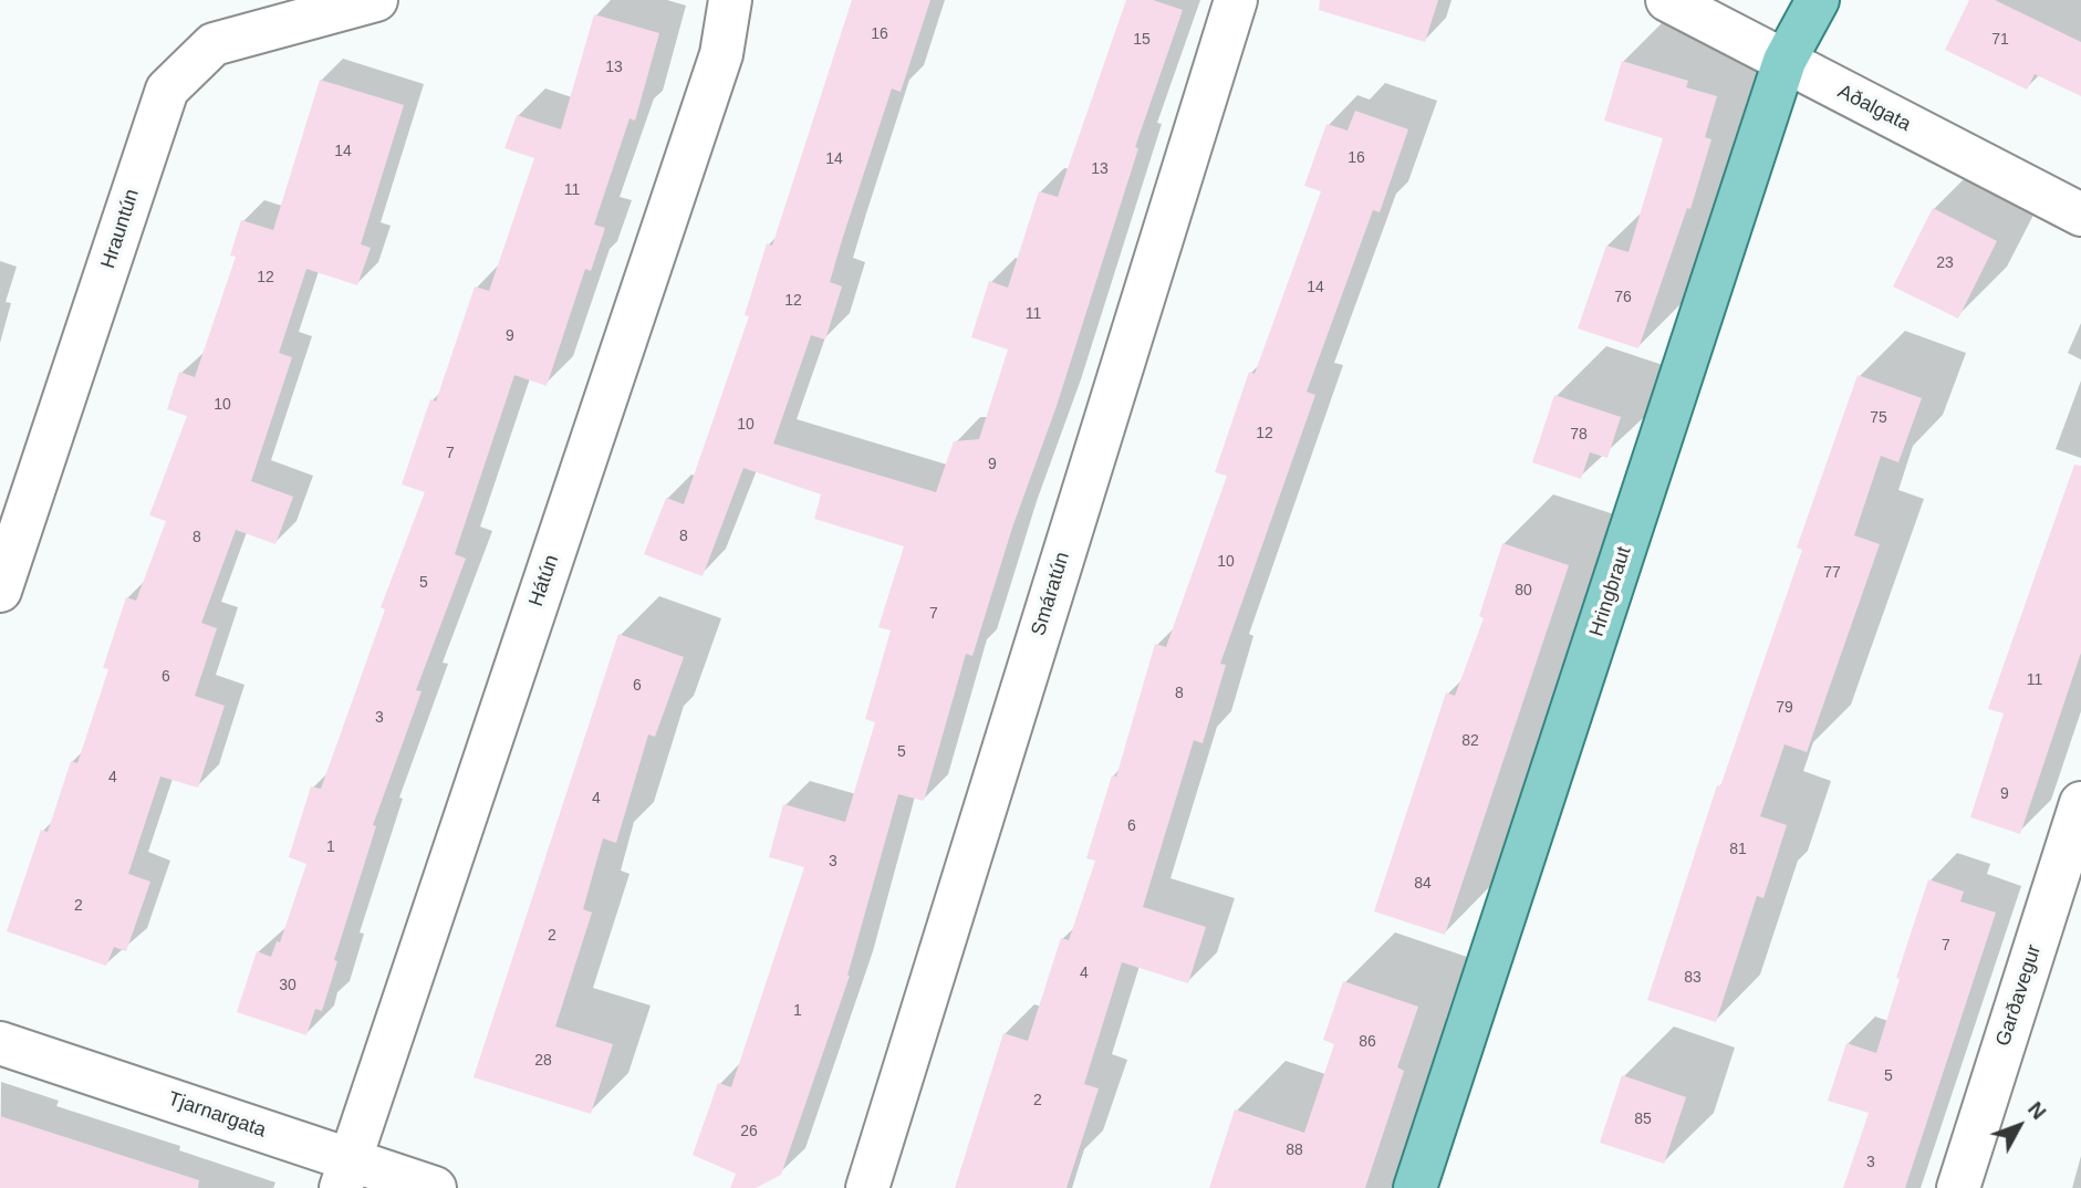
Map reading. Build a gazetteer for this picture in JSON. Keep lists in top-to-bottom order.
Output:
{
  "streets": {
    "main road": ["Hringbraut"],
    "street": [
      "Aðalgata",
      "Hrauntún",
      "Hátún",
      "Smáratún",
      "Garðavegur",
      "Tjarnargata"
    ]
  },
  "crossings": [
    ["Aðalgata", "Hringbraut"],
    ["Hátún", "Tjarnargata"]
  ],
  "house_numbers": [
    "16",
    "15",
    "71",
    "13",
    "14",
    "16",
    "14",
    "13",
    "11",
    "23",
    "12",
    "14",
    "76",
    "12",
    "11",
    "9",
    "10",
    "75",
    "10",
    "12",
    "78",
    "7",
    "9",
    "8",
    "8",
    "10",
    "77",
    "5",
    "80",
    "7",
    "6",
    "11",
    "6",
    "8",
    "79",
    "3",
    "82",
    "5",
    "4",
    "9",
    "4",
    "6",
    "1",
    "81",
    "3",
    "84",
    "2",
    "2",
    "7",
    "4",
    "83",
    "30",
    "1",
    "86",
    "28",
    "5",
    "2",
    "85",
    "26",
    "88",
    "3"
  ],
  "north": "top right"
}
